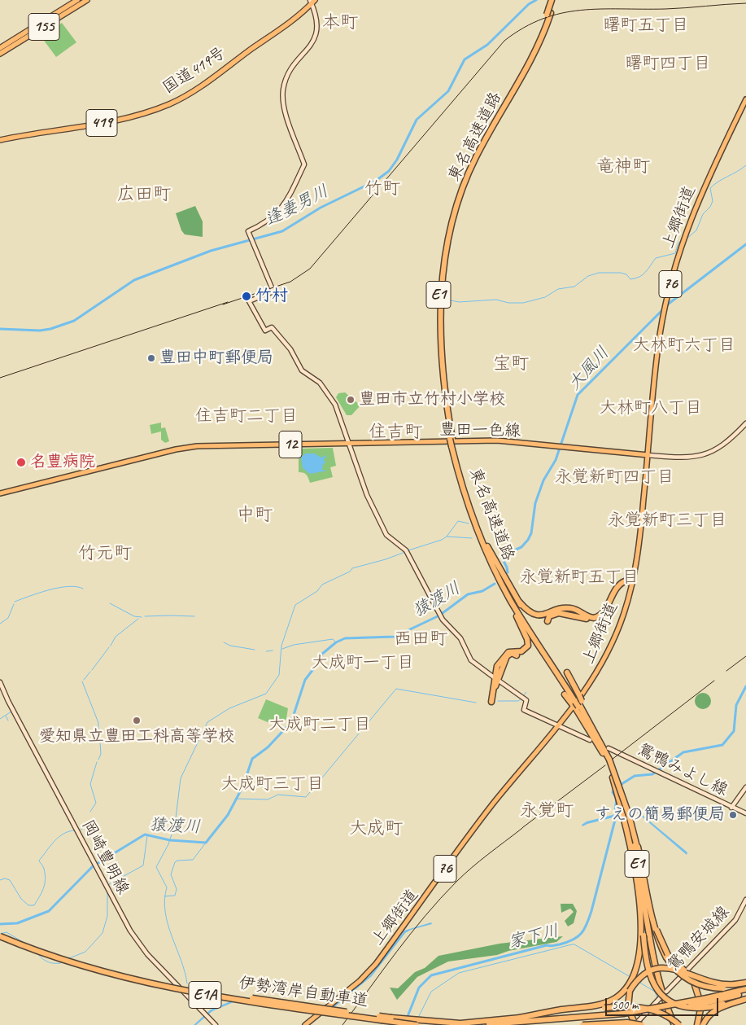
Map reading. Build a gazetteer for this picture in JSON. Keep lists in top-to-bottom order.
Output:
{
  "streets": {
    "highway": [
      "155",
      "国道419号",
      "419",
      "東名高速道路",
      "E1",
      "伊勢湾岸自動車道",
      "E1A"
    ],
    "main road": [
      "上郷街道",
      "76",
      "豊田一色線",
      "12",
      "鴛鴨みよし線",
      "岡崎豊明線",
      "鴛鴨安城線"
    ]
  },
  "crossings": [
    ["上郷街道", "豊田一色線"]
  ],
  "districts": [
    "本町",
    "曙町五丁目",
    "曙町四丁目",
    "竜神町",
    "竹町",
    "広田町",
    "大林町六丁目",
    "宝町",
    "大林町八丁目",
    "住吉町二丁目",
    "住吉町",
    "永覚新町四丁目",
    "中町",
    "永覚新町三丁目",
    "竹元町",
    "永覚新町五丁目",
    "西田町",
    "大成町一丁目",
    "大成町二丁目",
    "大成町三丁目",
    "永覚町",
    "大成町"
  ],
  "water": [
    "逢妻男川",
    "大風川",
    "猿渡川",
    "家下川"
  ],
  "places": [
    "竹村",
    "豊田中町郵便局",
    "豊田市立竹村小学校",
    "名豊病院",
    "愛知県立豊田工科高等学校",
    "すえの簡易郵便局"
  ],
  "scale_bar": "500 m"
}
